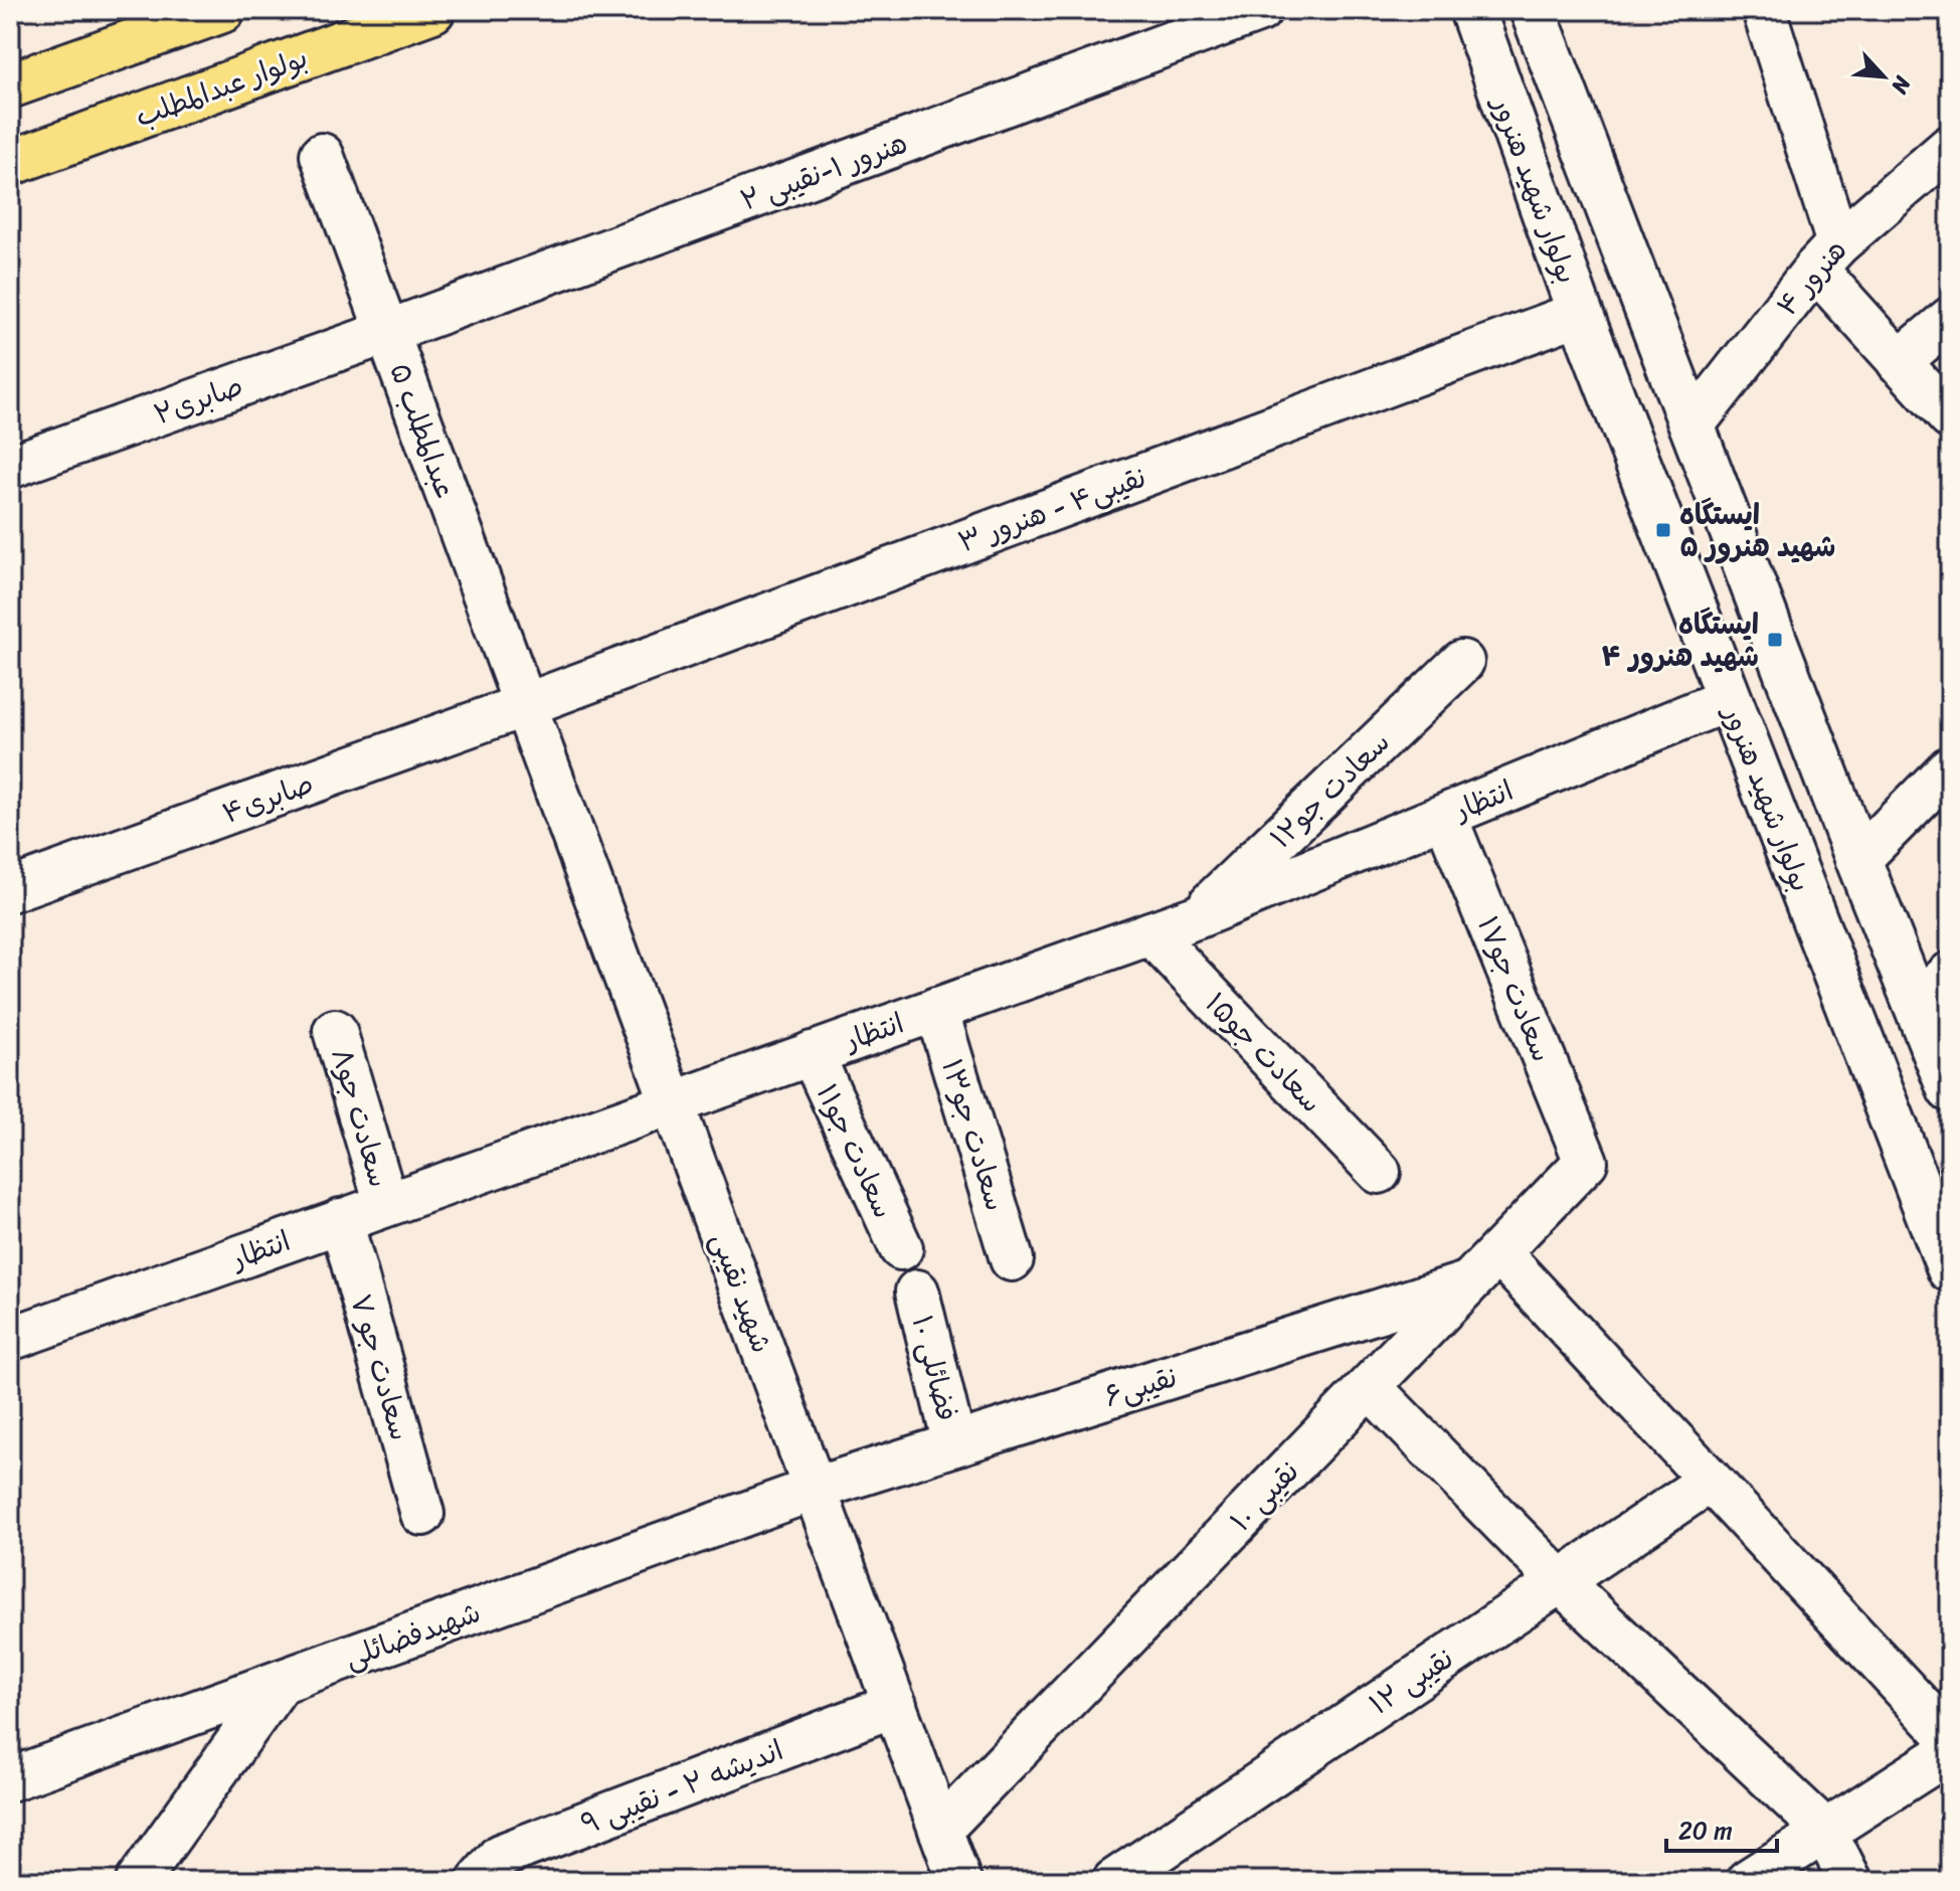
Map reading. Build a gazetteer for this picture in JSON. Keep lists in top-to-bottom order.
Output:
{
  "streets": {
    "main road": ["بولوار عبدالمطلب", "بولوار شهید هنرور"],
    "street": [
      "هنرور ۱-نقیبی ۲",
      "هنرور ۴",
      "صابری۲",
      "عبدالمطلب ۵",
      "نقیبی۴ - هنرور ۳",
      "سعادت جو۱۲",
      "صابری۴",
      "انتظار",
      "سعادت جو۱۷",
      "سعادت جو۱۵",
      "سعادت جو۸",
      "سعادت جو۱۳",
      "سعادت جو۱۱",
      "شهید نقیبی",
      "سعادت جو ۷",
      "فضائلی ۱۰",
      "نقیبی۶",
      "نقیبی ۱۰",
      "شهیدفضائلی",
      "نقیبی ۱۲",
      "اندیشه ۲ - نقیبی ۹"
    ]
  },
  "crossings": [
    ["هنرور ۱-نقیبی ۲", "صابری۲"],
    ["هنرور ۱-نقیبی ۲", "عبدالمطلب ۵"],
    ["بولوار شهید هنرور", "نقیبی۴ - هنرور ۳"],
    ["بولوار شهید هنرور", "انتظار"],
    ["صابری۲", "عبدالمطلب ۵"],
    ["عبدالمطلب ۵", "نقیبی۴ - هنرور ۳"],
    ["عبدالمطلب ۵", "صابری۴"],
    ["عبدالمطلب ۵", "شهید نقیبی"],
    ["نقیبی۴ - هنرور ۳", "صابری۴"],
    ["نقیبی۴ - هنرور ۳", "شهید نقیبی"],
    ["سعادت جو۱۲", "انتظار"],
    ["صابری۴", "شهید نقیبی"],
    ["انتظار", "سعادت جو۱۷"],
    ["انتظار", "سعادت جو۱۵"],
    ["انتظار", "سعادت جو۸"],
    ["انتظار", "سعادت جو۱۳"],
    ["انتظار", "سعادت جو۱۱"],
    ["انتظار", "شهید نقیبی"],
    ["انتظار", "سعادت جو ۷"],
    ["سعادت جو۱۷", "نقیبی ۱۰"],
    ["شهید نقیبی", "نقیبی۶"],
    ["شهید نقیبی", "نقیبی ۱۰"],
    ["شهید نقیبی", "شهیدفضائلی"],
    ["شهید نقیبی", "اندیشه ۲ - نقیبی ۹"],
    ["فضائلی ۱۰", "نقیبی۶"],
    ["نقیبی۶", "نقیبی ۱۰"],
    ["نقیبی۶", "شهیدفضائلی"]
  ],
  "places": {
    "transit": ["ایستگاه شهید هنرور ۵", "ایستگاه شهید هنرور ۴"]
  },
  "scale_bar": "20 m",
  "north": "bottom right"
}
